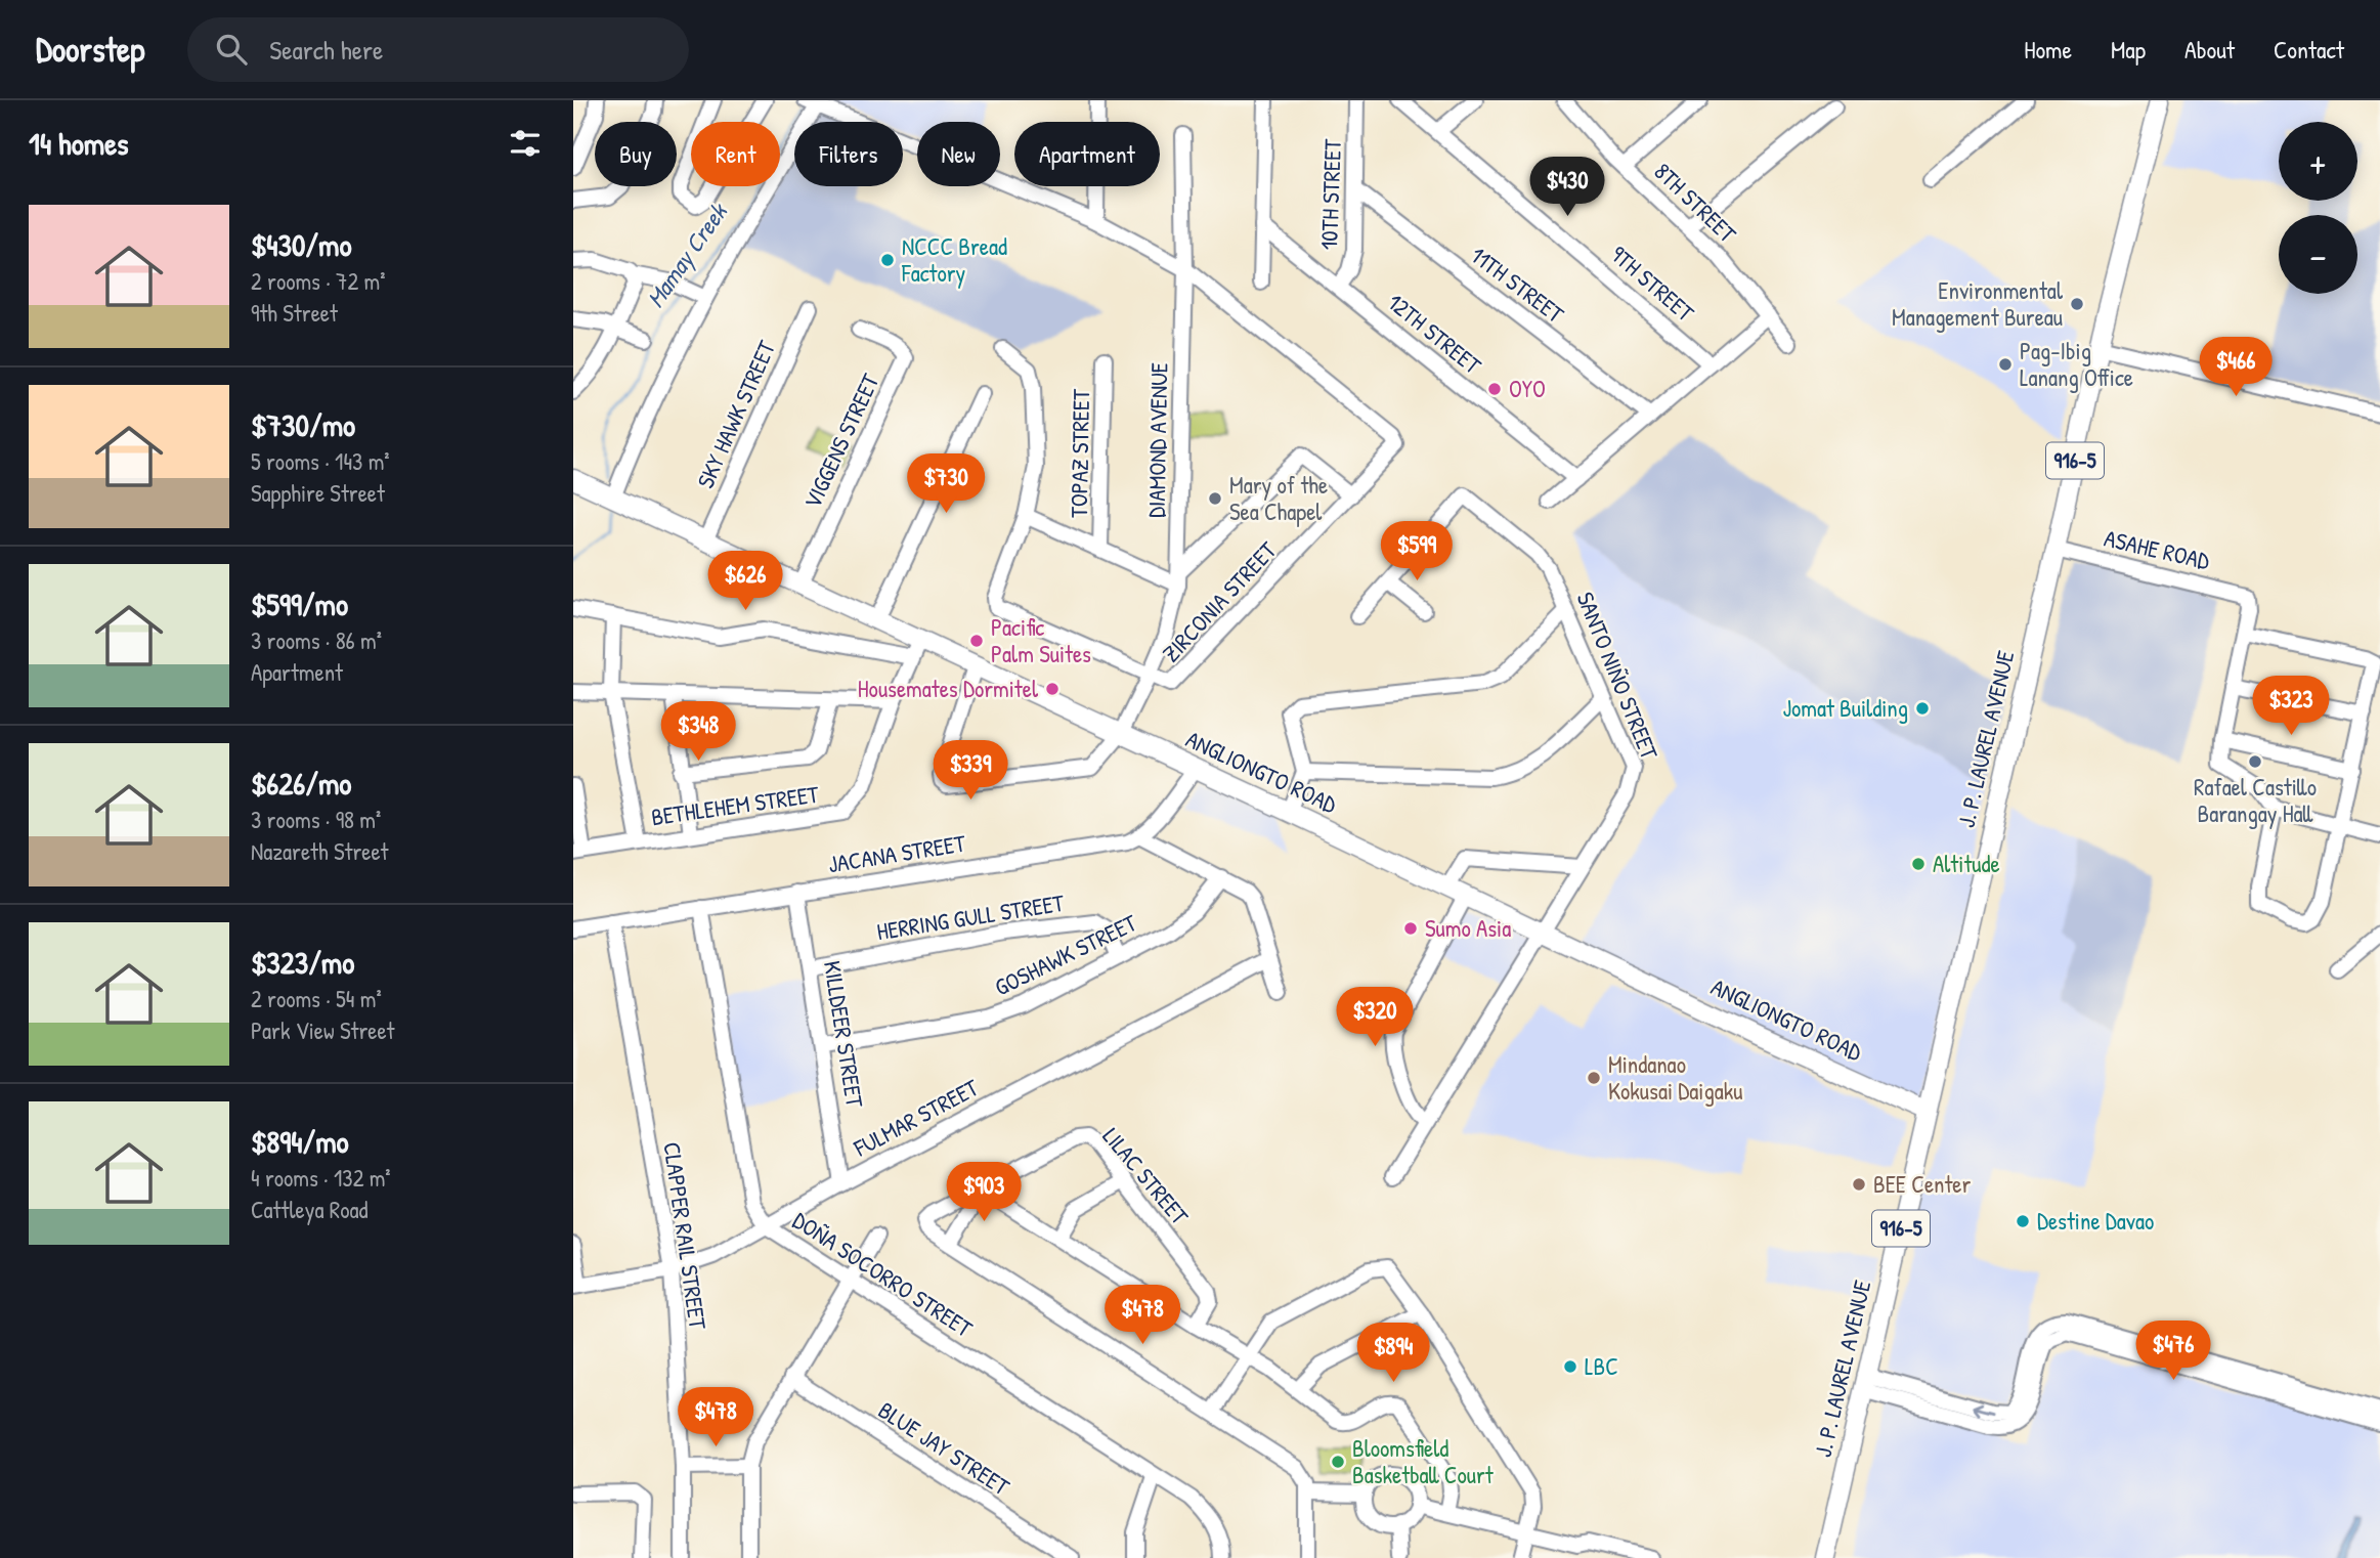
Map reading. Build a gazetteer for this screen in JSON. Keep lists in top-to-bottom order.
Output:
{
  "streets": {
    "main road": ["916-5", "J. P. LAUREL AVENUE", "ANGLIONGTO ROAD"],
    "street": [
      "10TH STREET",
      "8TH STREET",
      "9TH STREET",
      "11TH STREET",
      "12TH STREET",
      "SKY HAWK STREET",
      "DIAMOND AVENUE",
      "VIGGENS STREET",
      "TOPAZ STREET",
      "ASAHE ROAD",
      "ZIRCONIA STREET",
      "SANTO NIÑO STREET",
      "BETHLEHEM STREET",
      "JACANA STREET",
      "HERRING GULL STREET",
      "GOSHAWK STREET",
      "KILLDEER STREET",
      "FULMAR STREET",
      "LILAC STREET",
      "CLAPPER RAIL STREET",
      "DOÑA SOCORRO STREET",
      "BLUE JAY STREET"
    ]
  },
  "crossings": [
    ["10TH STREET", "11TH STREET"],
    ["10TH STREET", "12TH STREET"],
    ["SKY HAWK STREET", "ANGLIONGTO ROAD"],
    ["DIAMOND AVENUE", "ZIRCONIA STREET"],
    ["DIAMOND AVENUE", "ANGLIONGTO ROAD"],
    ["VIGGENS STREET", "ANGLIONGTO ROAD"],
    ["ASAHE ROAD", "J. P. LAUREL AVENUE"],
    ["SANTO NIÑO STREET", "ANGLIONGTO ROAD"],
    ["J. P. LAUREL AVENUE", "ANGLIONGTO ROAD"],
    ["ANGLIONGTO ROAD", "BETHLEHEM STREET"],
    ["JACANA STREET", "KILLDEER STREET"],
    ["JACANA STREET", "CLAPPER RAIL STREET"],
    ["JACANA STREET", "DOÑA SOCORRO STREET"],
    ["HERRING GULL STREET", "GOSHAWK STREET"],
    ["HERRING GULL STREET", "KILLDEER STREET"],
    ["GOSHAWK STREET", "KILLDEER STREET"],
    ["KILLDEER STREET", "FULMAR STREET"],
    ["FULMAR STREET", "CLAPPER RAIL STREET"],
    ["FULMAR STREET", "DOÑA SOCORRO STREET"]
  ],
  "water": ["Mamay Creek"],
  "places": [
    "NCCC Bread Factory",
    "Environmental Management Bureau",
    "Pag-Ibig Lanang Office",
    "OYO",
    "Mary of the Sea Chapel",
    "Pacific Palm Suites",
    "Housemates Dormitel",
    "Jomat Building",
    "Rafael Castillo Barangay Hall",
    "Altitude",
    "Sumo Asia",
    "Mindanao Kokusai Daigaku",
    "BEE Center",
    "Destine Davao",
    "LBC",
    "Bloomsfield Basketball Court"
  ],
  "page": {
    "header": "Doorstep",
    "search": "Search here",
    "nav": [
      "Home",
      "Map",
      "About",
      "Contact"
    ],
    "heading": "14 homes",
    "map_buttons": ["+", "−"],
    "chip": [
      "Buy",
      "Rent",
      "Filters",
      "New",
      "Apartment"
    ],
    "price": [
      "$430",
      "$466",
      "$730",
      "$599",
      "$626",
      "$323",
      "$348",
      "$339",
      "$320",
      "$903",
      "$478",
      "$476",
      "$894",
      "$478"
    ],
    "list": [
      {
        "name": "$430/mo",
        "note": "2 rooms · 72 m² · 9th Street"
      },
      {
        "name": "$730/mo",
        "note": "5 rooms · 143 m² · Sapphire Street"
      },
      {
        "name": "$599/mo",
        "note": "3 rooms · 86 m² · Apartment"
      },
      {
        "name": "$626/mo",
        "note": "3 rooms · 98 m² · Nazareth Street"
      },
      {
        "name": "$323/mo",
        "note": "2 rooms · 54 m² · Park View Street"
      },
      {
        "name": "$894/mo",
        "note": "4 rooms · 132 m² · Cattleya Road"
      }
    ]
  }
}
